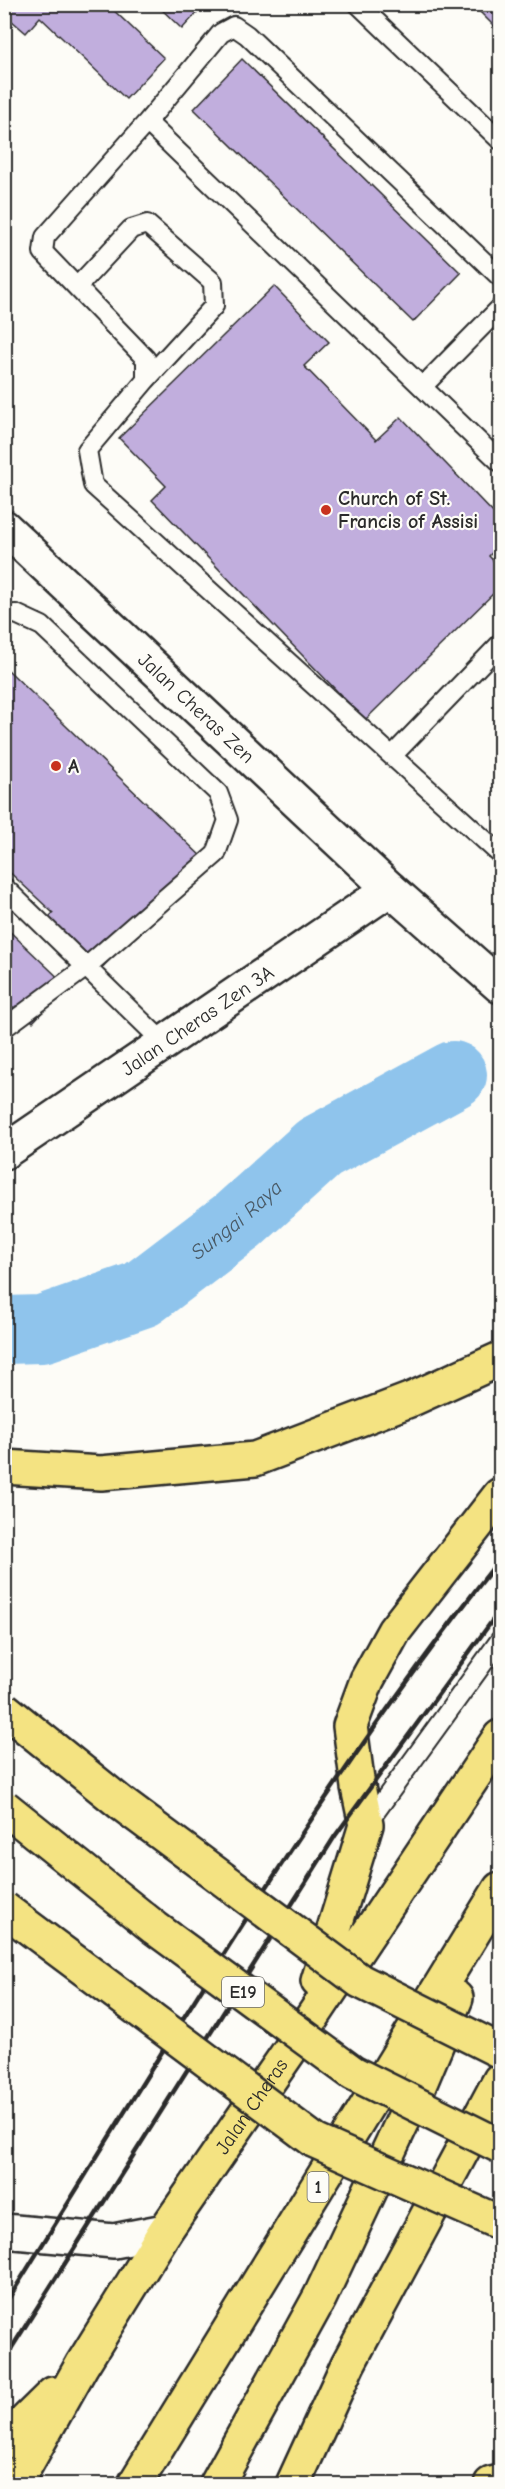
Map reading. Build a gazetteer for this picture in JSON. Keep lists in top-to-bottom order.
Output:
{
  "streets": {
    "highway": ["E19", "Jalan Cheras", "1"],
    "street": ["Jalan Cheras Zen", "Jalan Cheras Zen 3A"]
  },
  "crossings": [
    ["Jalan Cheras Zen", "Jalan Cheras Zen 3A"]
  ],
  "water": ["Sungai Raya"],
  "places": ["Church of St. Francis of Assisi", "A"]
}
